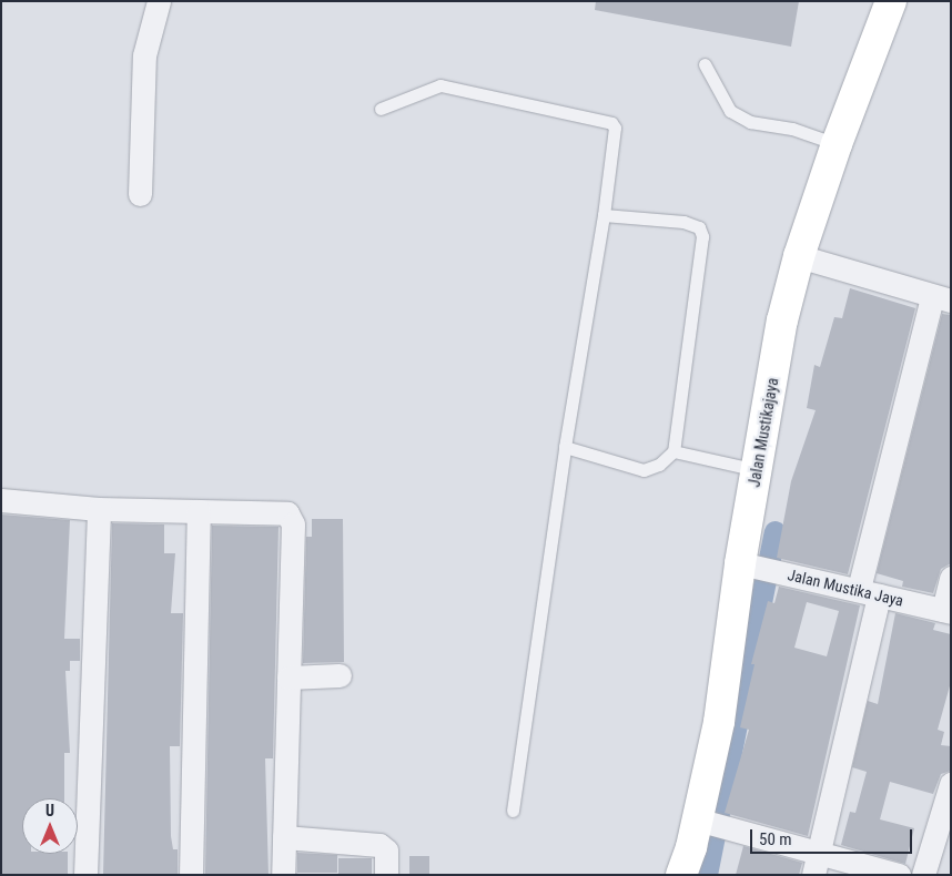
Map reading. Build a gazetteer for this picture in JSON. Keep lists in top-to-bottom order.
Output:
{
  "streets": {
    "main road": ["Jalan Mustikajaya"],
    "street": ["Jalan Mustika Jaya"]
  },
  "crossings": [
    ["Jalan Mustikajaya", "Jalan Mustika Jaya"]
  ],
  "scale_bar": "50 m",
  "north": "top"
}
